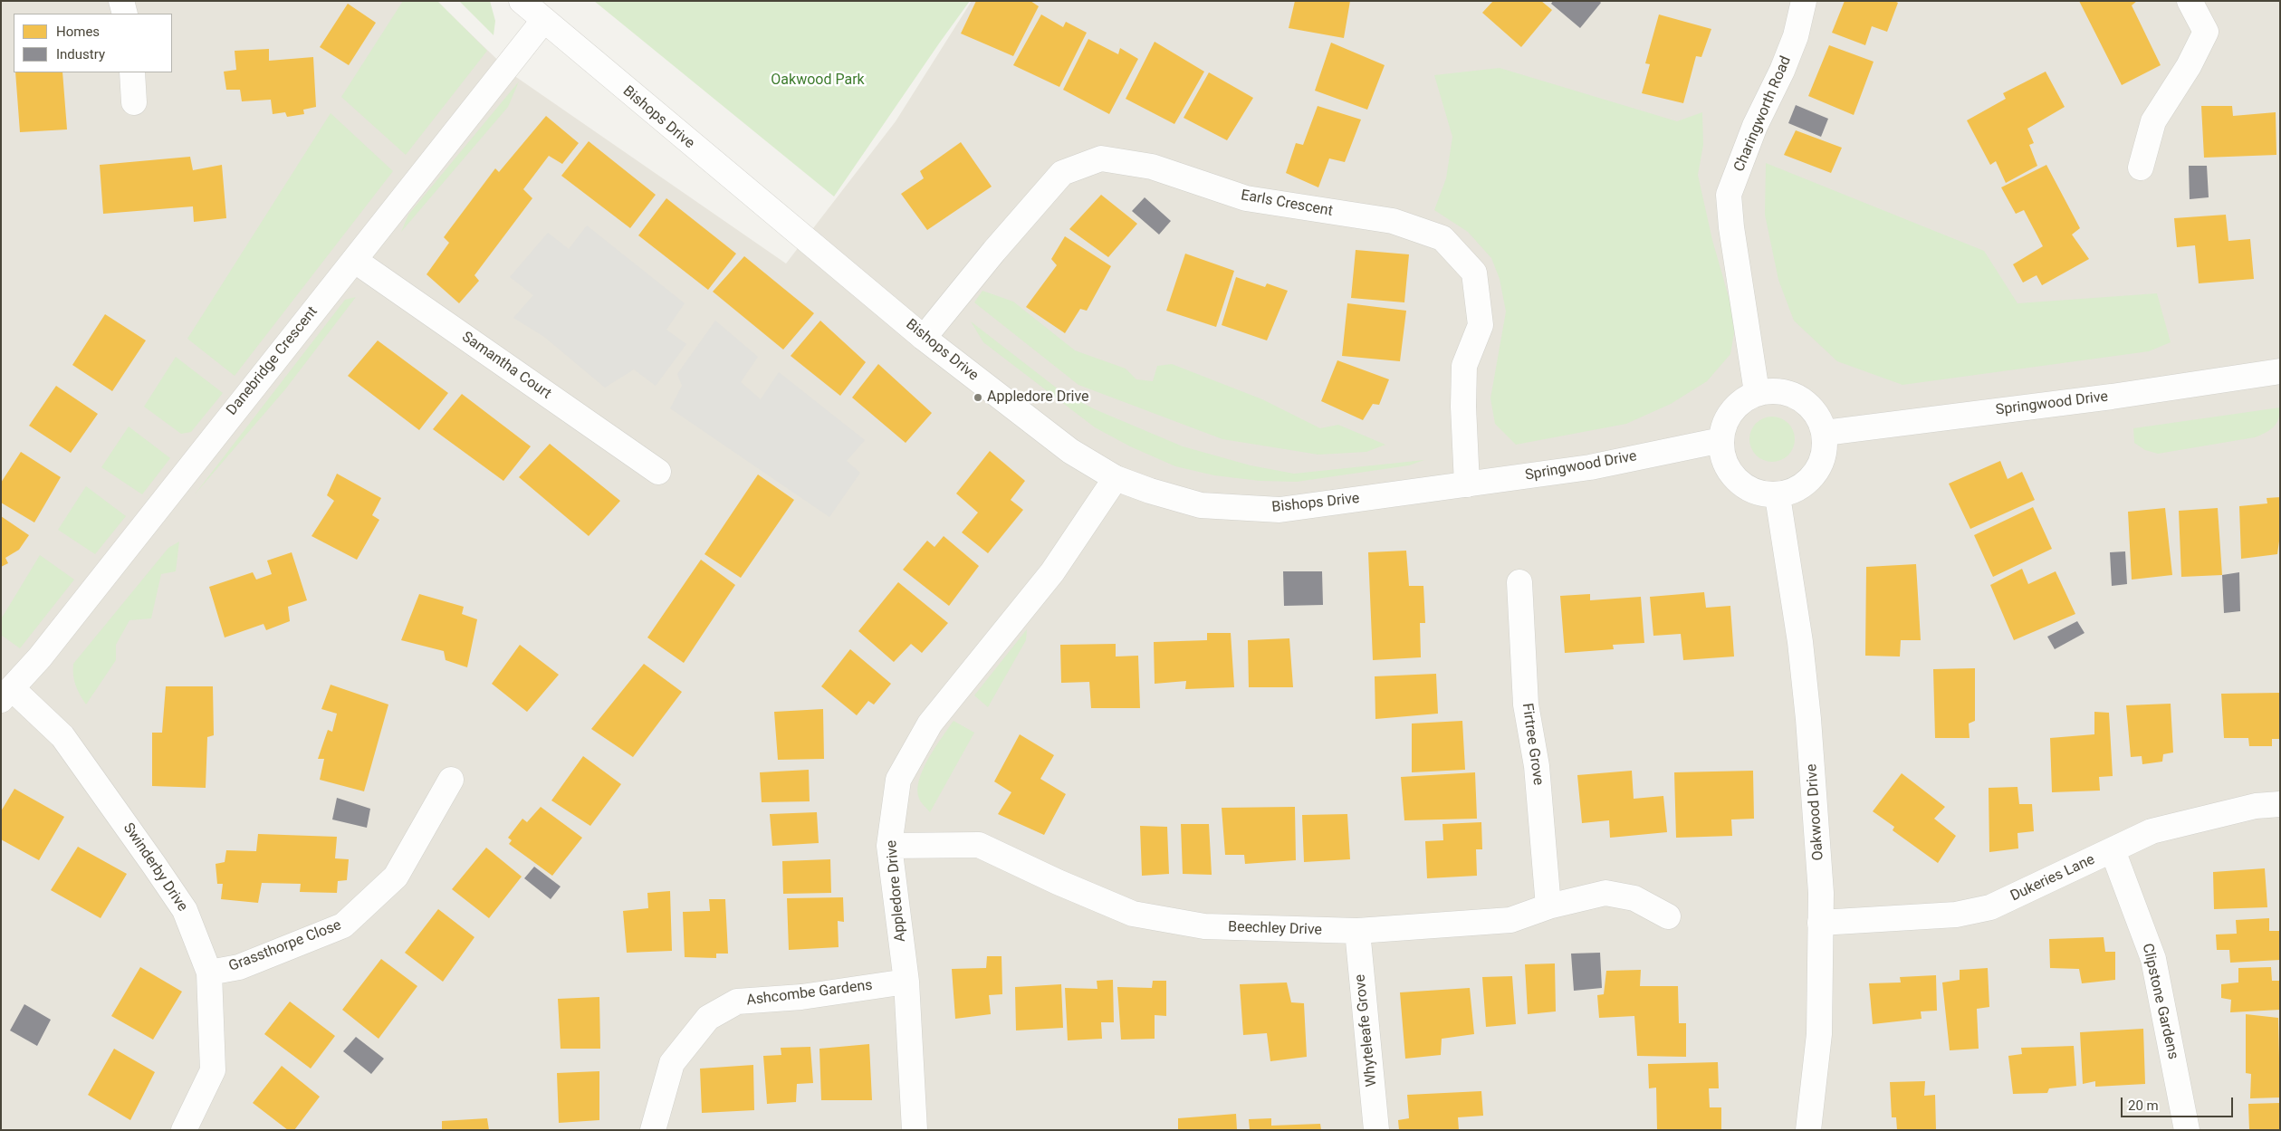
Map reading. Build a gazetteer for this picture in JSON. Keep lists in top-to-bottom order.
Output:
{
  "streets": {
    "street": [
      "Charingworth Road",
      "Bishops Drive",
      "Earls Crescent",
      "Danebridge Crescent",
      "Samantha Court",
      "Springwood Drive",
      "Firtree Grove",
      "Oakwood Drive",
      "Swinderby Drive",
      "Dukeries Lane",
      "Appledore Drive",
      "Beechley Drive",
      "Grassthorpe Close",
      "Ashcombe Gardens",
      "Clipstone Gardens",
      "Whyteleafe Grove"
    ]
  },
  "crossings": [
    ["Charingworth Road", "Springwood Drive"],
    ["Charingworth Road", "Oakwood Drive"],
    ["Bishops Drive", "Earls Crescent"],
    ["Bishops Drive", "Danebridge Crescent"],
    ["Bishops Drive", "Springwood Drive"],
    ["Bishops Drive", "Appledore Drive"],
    ["Earls Crescent", "Springwood Drive"],
    ["Danebridge Crescent", "Samantha Court"],
    ["Danebridge Crescent", "Swinderby Drive"],
    ["Springwood Drive", "Oakwood Drive"],
    ["Firtree Grove", "Beechley Drive"],
    ["Oakwood Drive", "Dukeries Lane"],
    ["Swinderby Drive", "Grassthorpe Close"],
    ["Dukeries Lane", "Clipstone Gardens"],
    ["Appledore Drive", "Beechley Drive"],
    ["Appledore Drive", "Ashcombe Gardens"],
    ["Beechley Drive", "Whyteleafe Grove"]
  ],
  "parks": ["Oakwood Park"],
  "places": ["Appledore Drive"],
  "legend": ["Homes", "Industry"],
  "scale_bar": "20 m"
}
